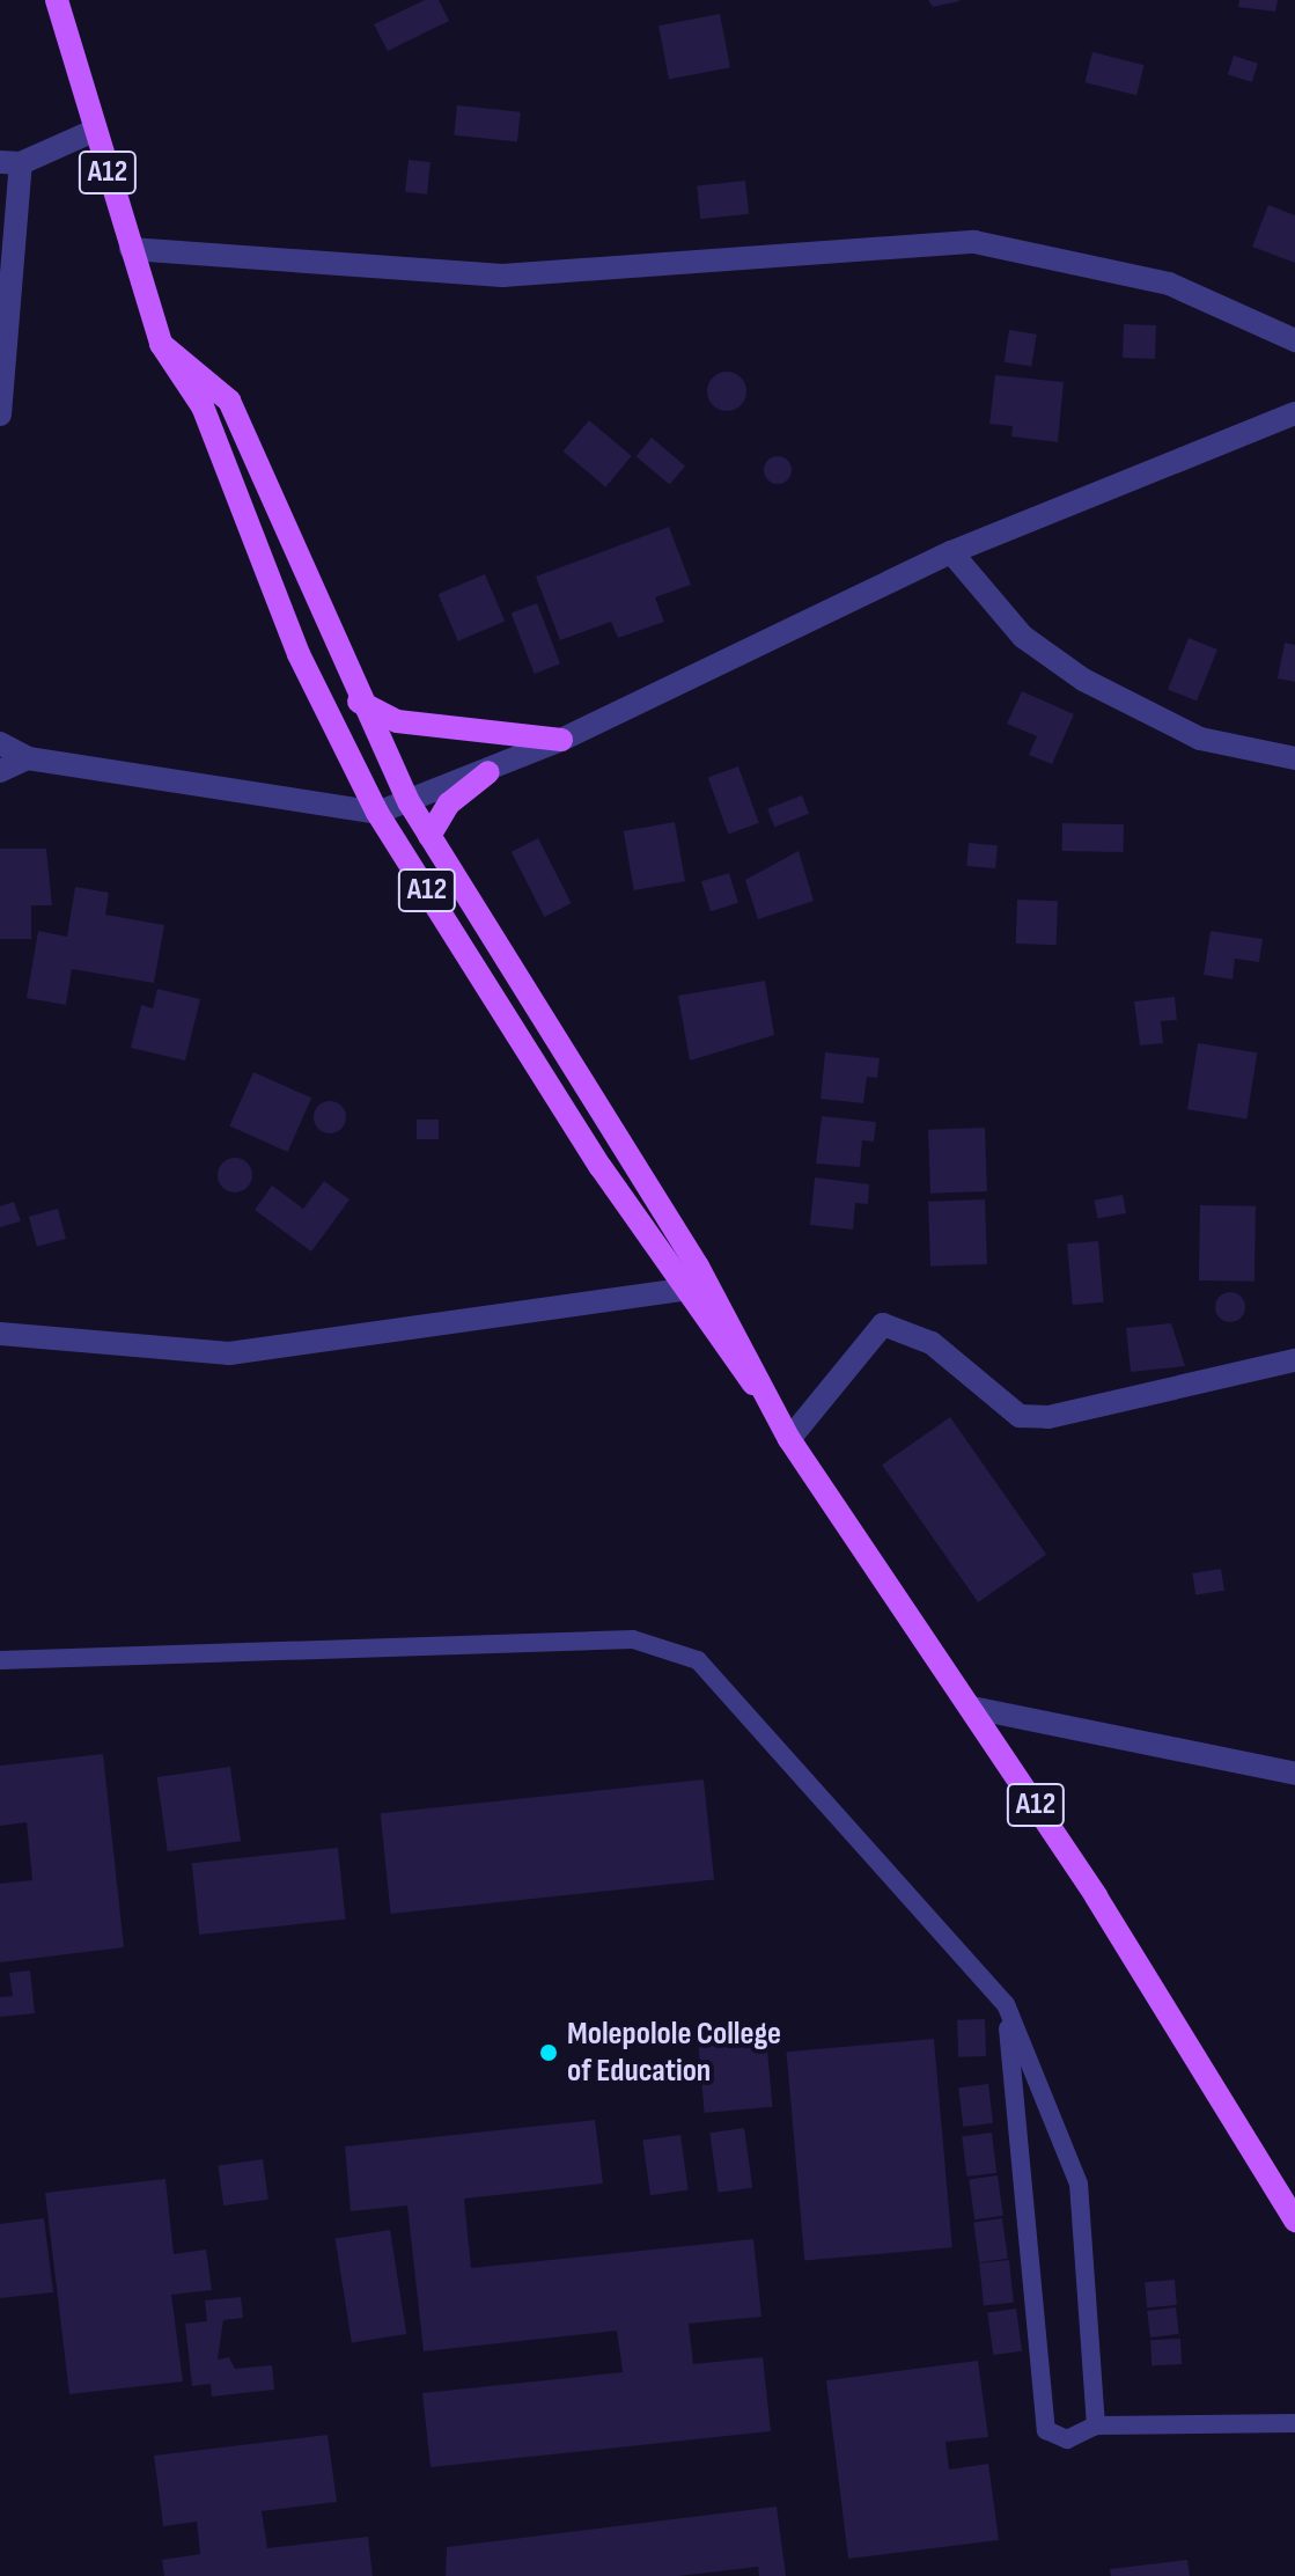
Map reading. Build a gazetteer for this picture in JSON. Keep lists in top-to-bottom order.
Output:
{
  "streets": {
    "main road": ["A12"]
  },
  "places": ["Molepolole College of Education"]
}
